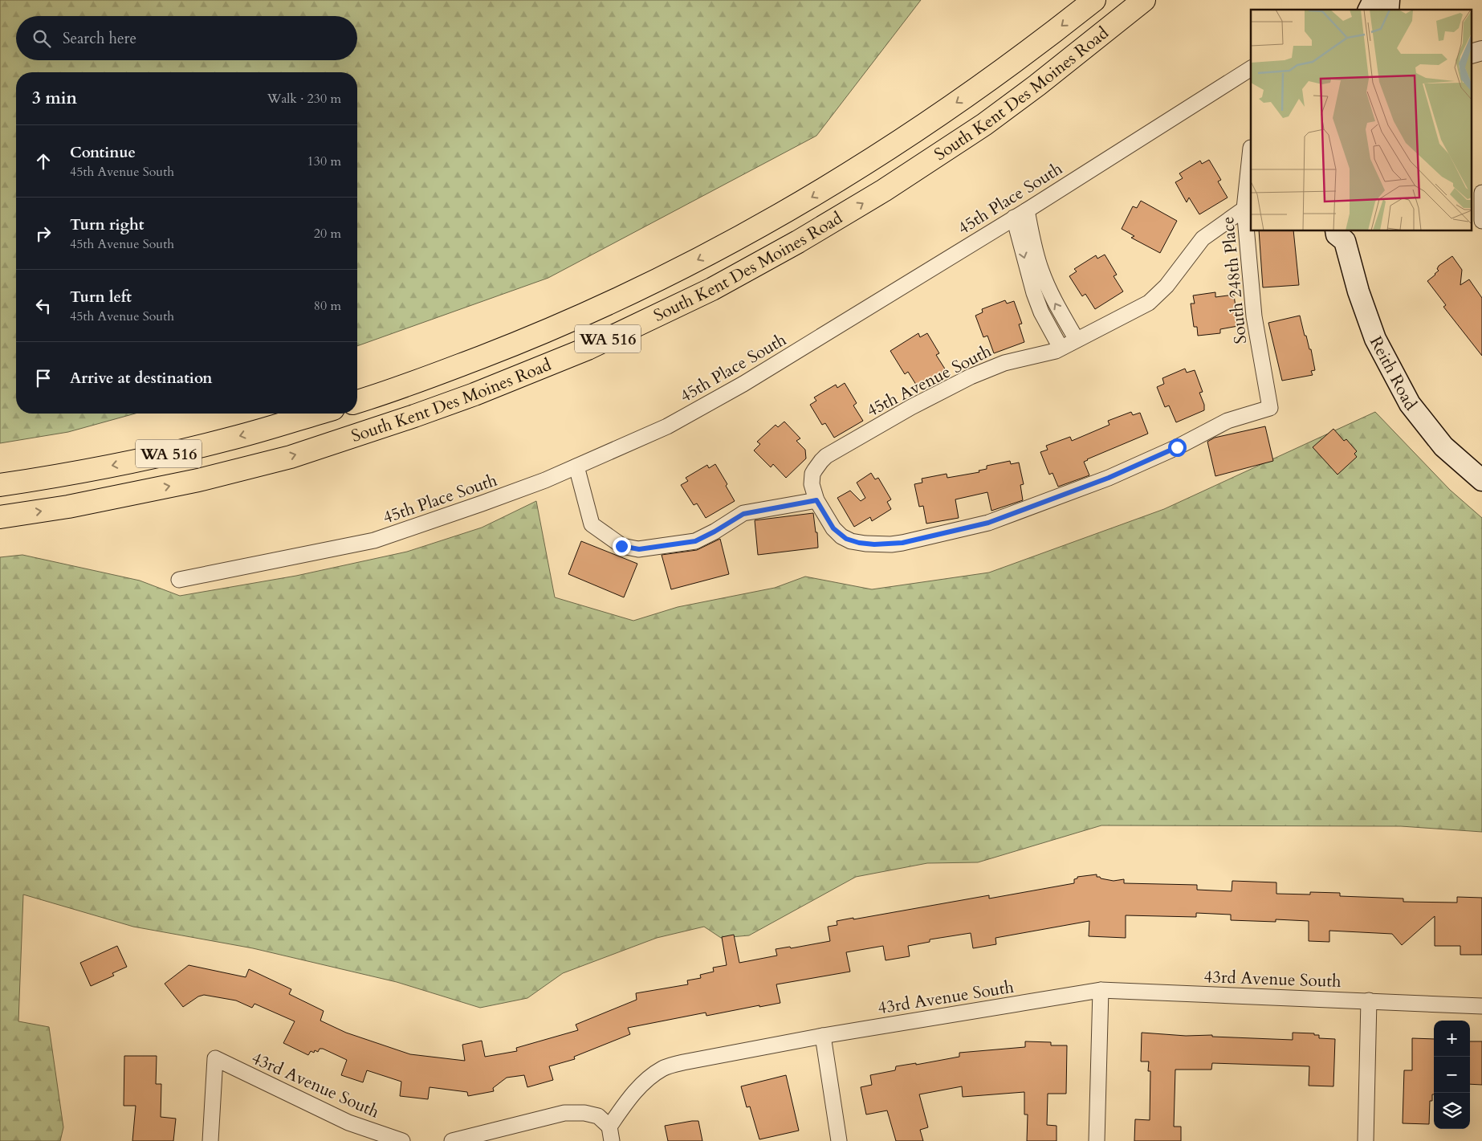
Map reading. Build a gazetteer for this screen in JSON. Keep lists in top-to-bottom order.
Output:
{
  "streets": {
    "highway": ["South Kent Des Moines Road", "WA 516"],
    "main road": ["Reith Road"],
    "street": [
      "45th Place South",
      "South 248th Place",
      "45th Avenue South",
      "43rd Avenue South"
    ]
  },
  "crossings": [
    ["South 248th Place", "45th Avenue South"]
  ],
  "page": {
    "search": "Search here",
    "heading": ["3 min", "Walk · 230 m"],
    "list": [
      ["Continue", "45th Avenue South", "130 m"],
      ["Turn right", "45th Avenue South", "20 m"],
      ["Turn left", "45th Avenue South", "80 m"],
      "Arrive at destination"
    ],
    "map_buttons": ["+", "−"]
  }
}
